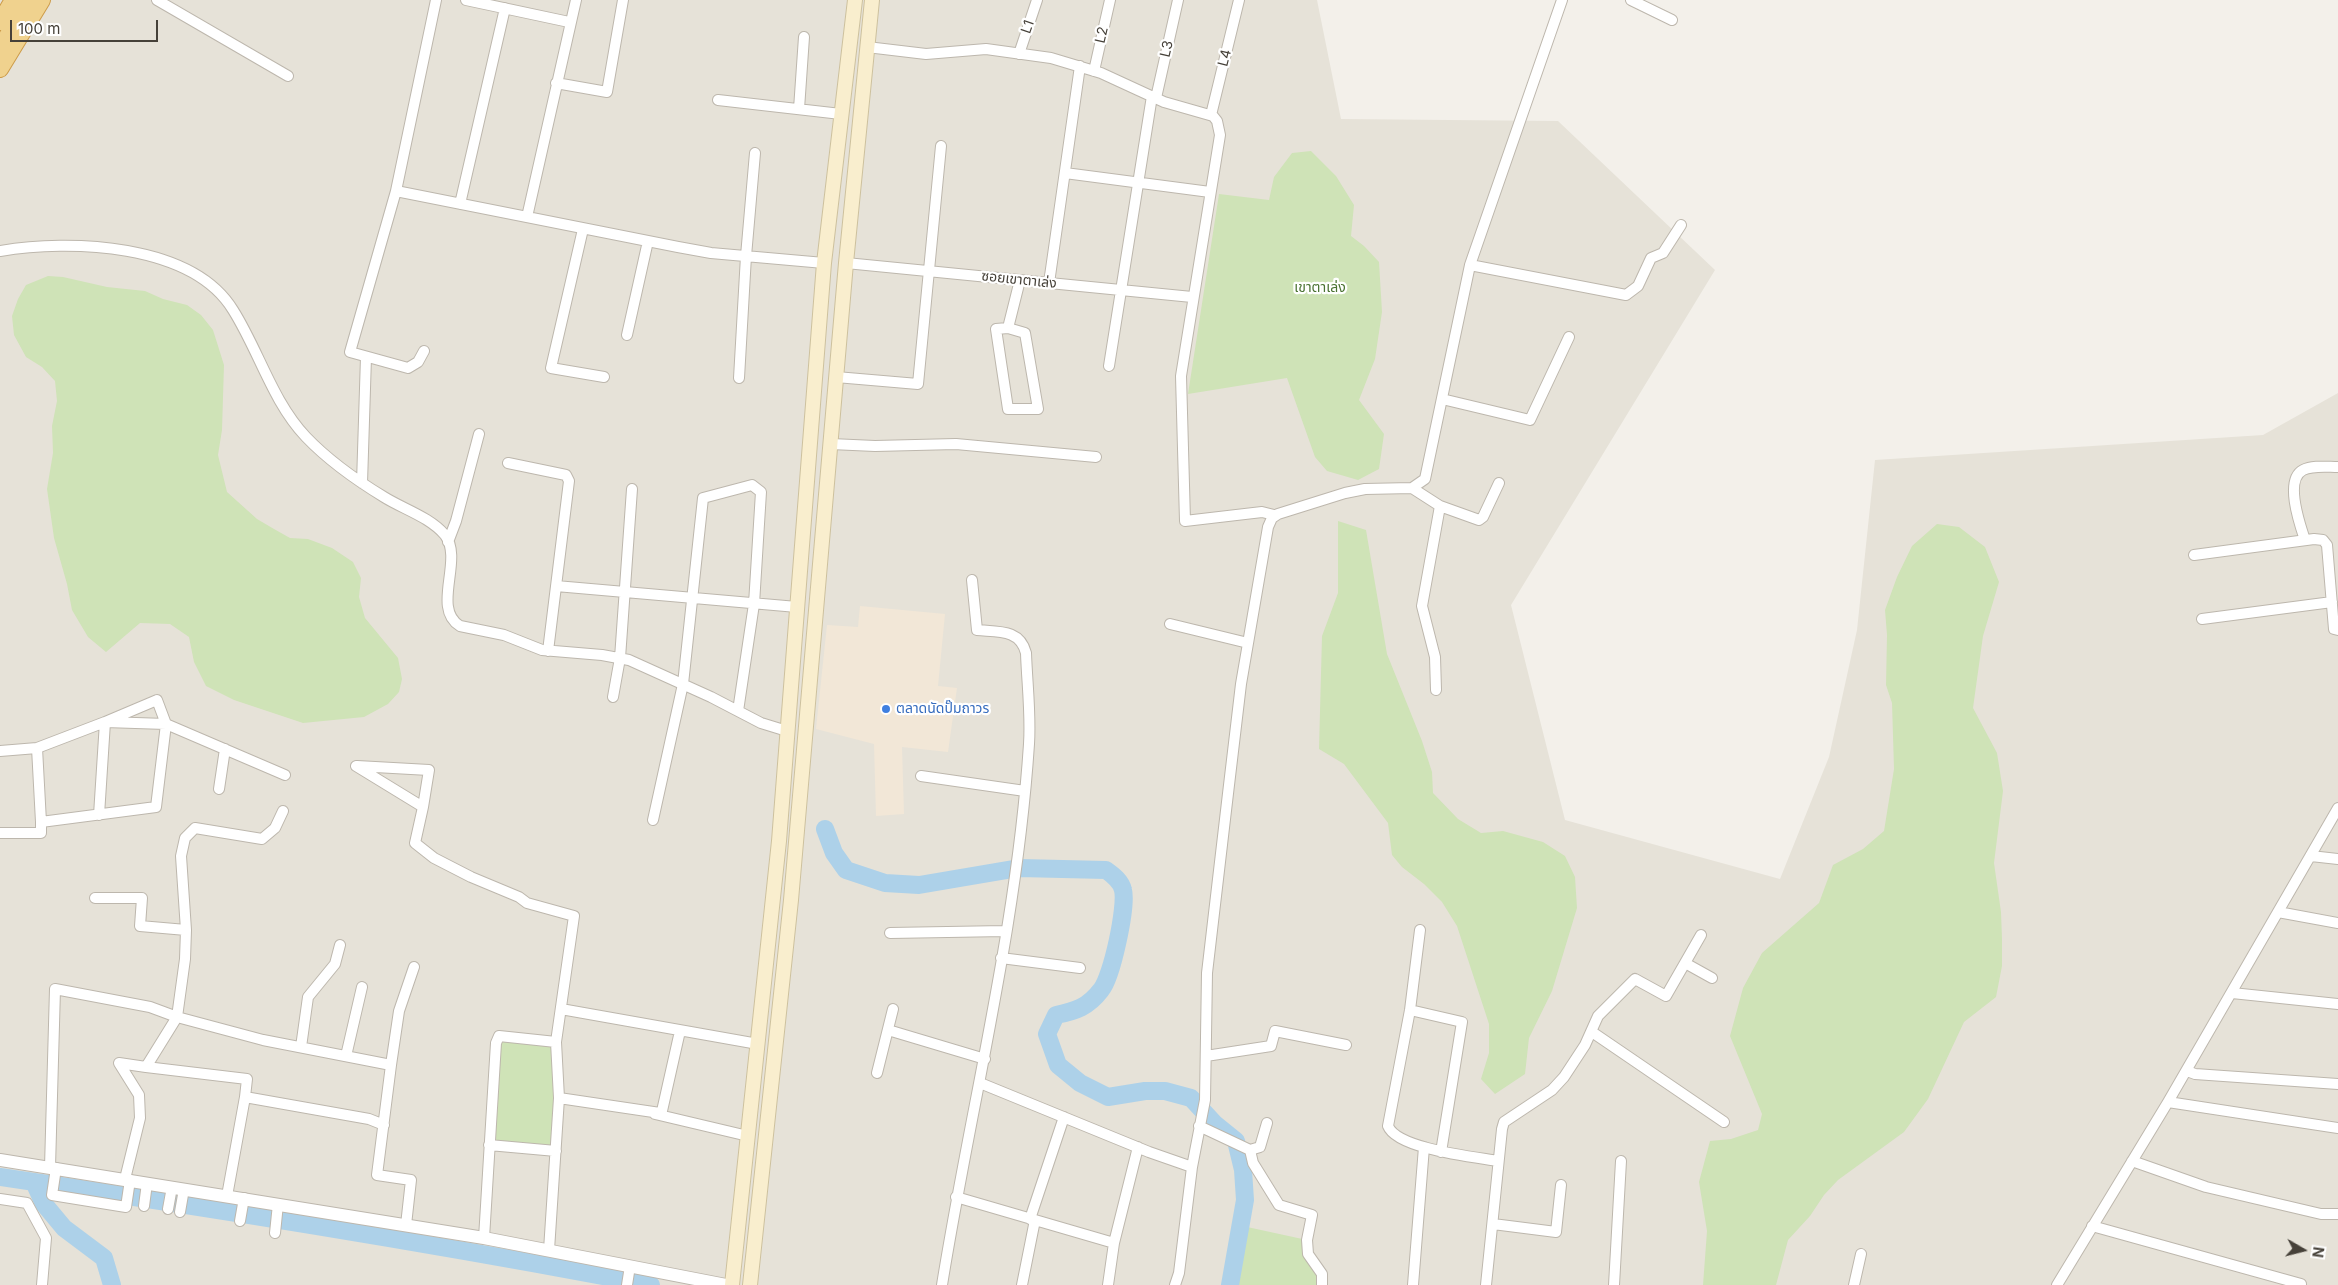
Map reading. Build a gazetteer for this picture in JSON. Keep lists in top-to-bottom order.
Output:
{
  "streets": {
    "street": [
      "L1",
      "L2",
      "L3",
      "L4",
      "ซอยเขาตาเล่ง"
    ]
  },
  "crossings": [
    ["L3", "ซอยเขาตาเล่ง"]
  ],
  "parks": ["เขาตาเล่ง"],
  "places": ["ตลาดนัดปั๊มถาวร"],
  "scale_bar": "100 m",
  "north": "right"
}
